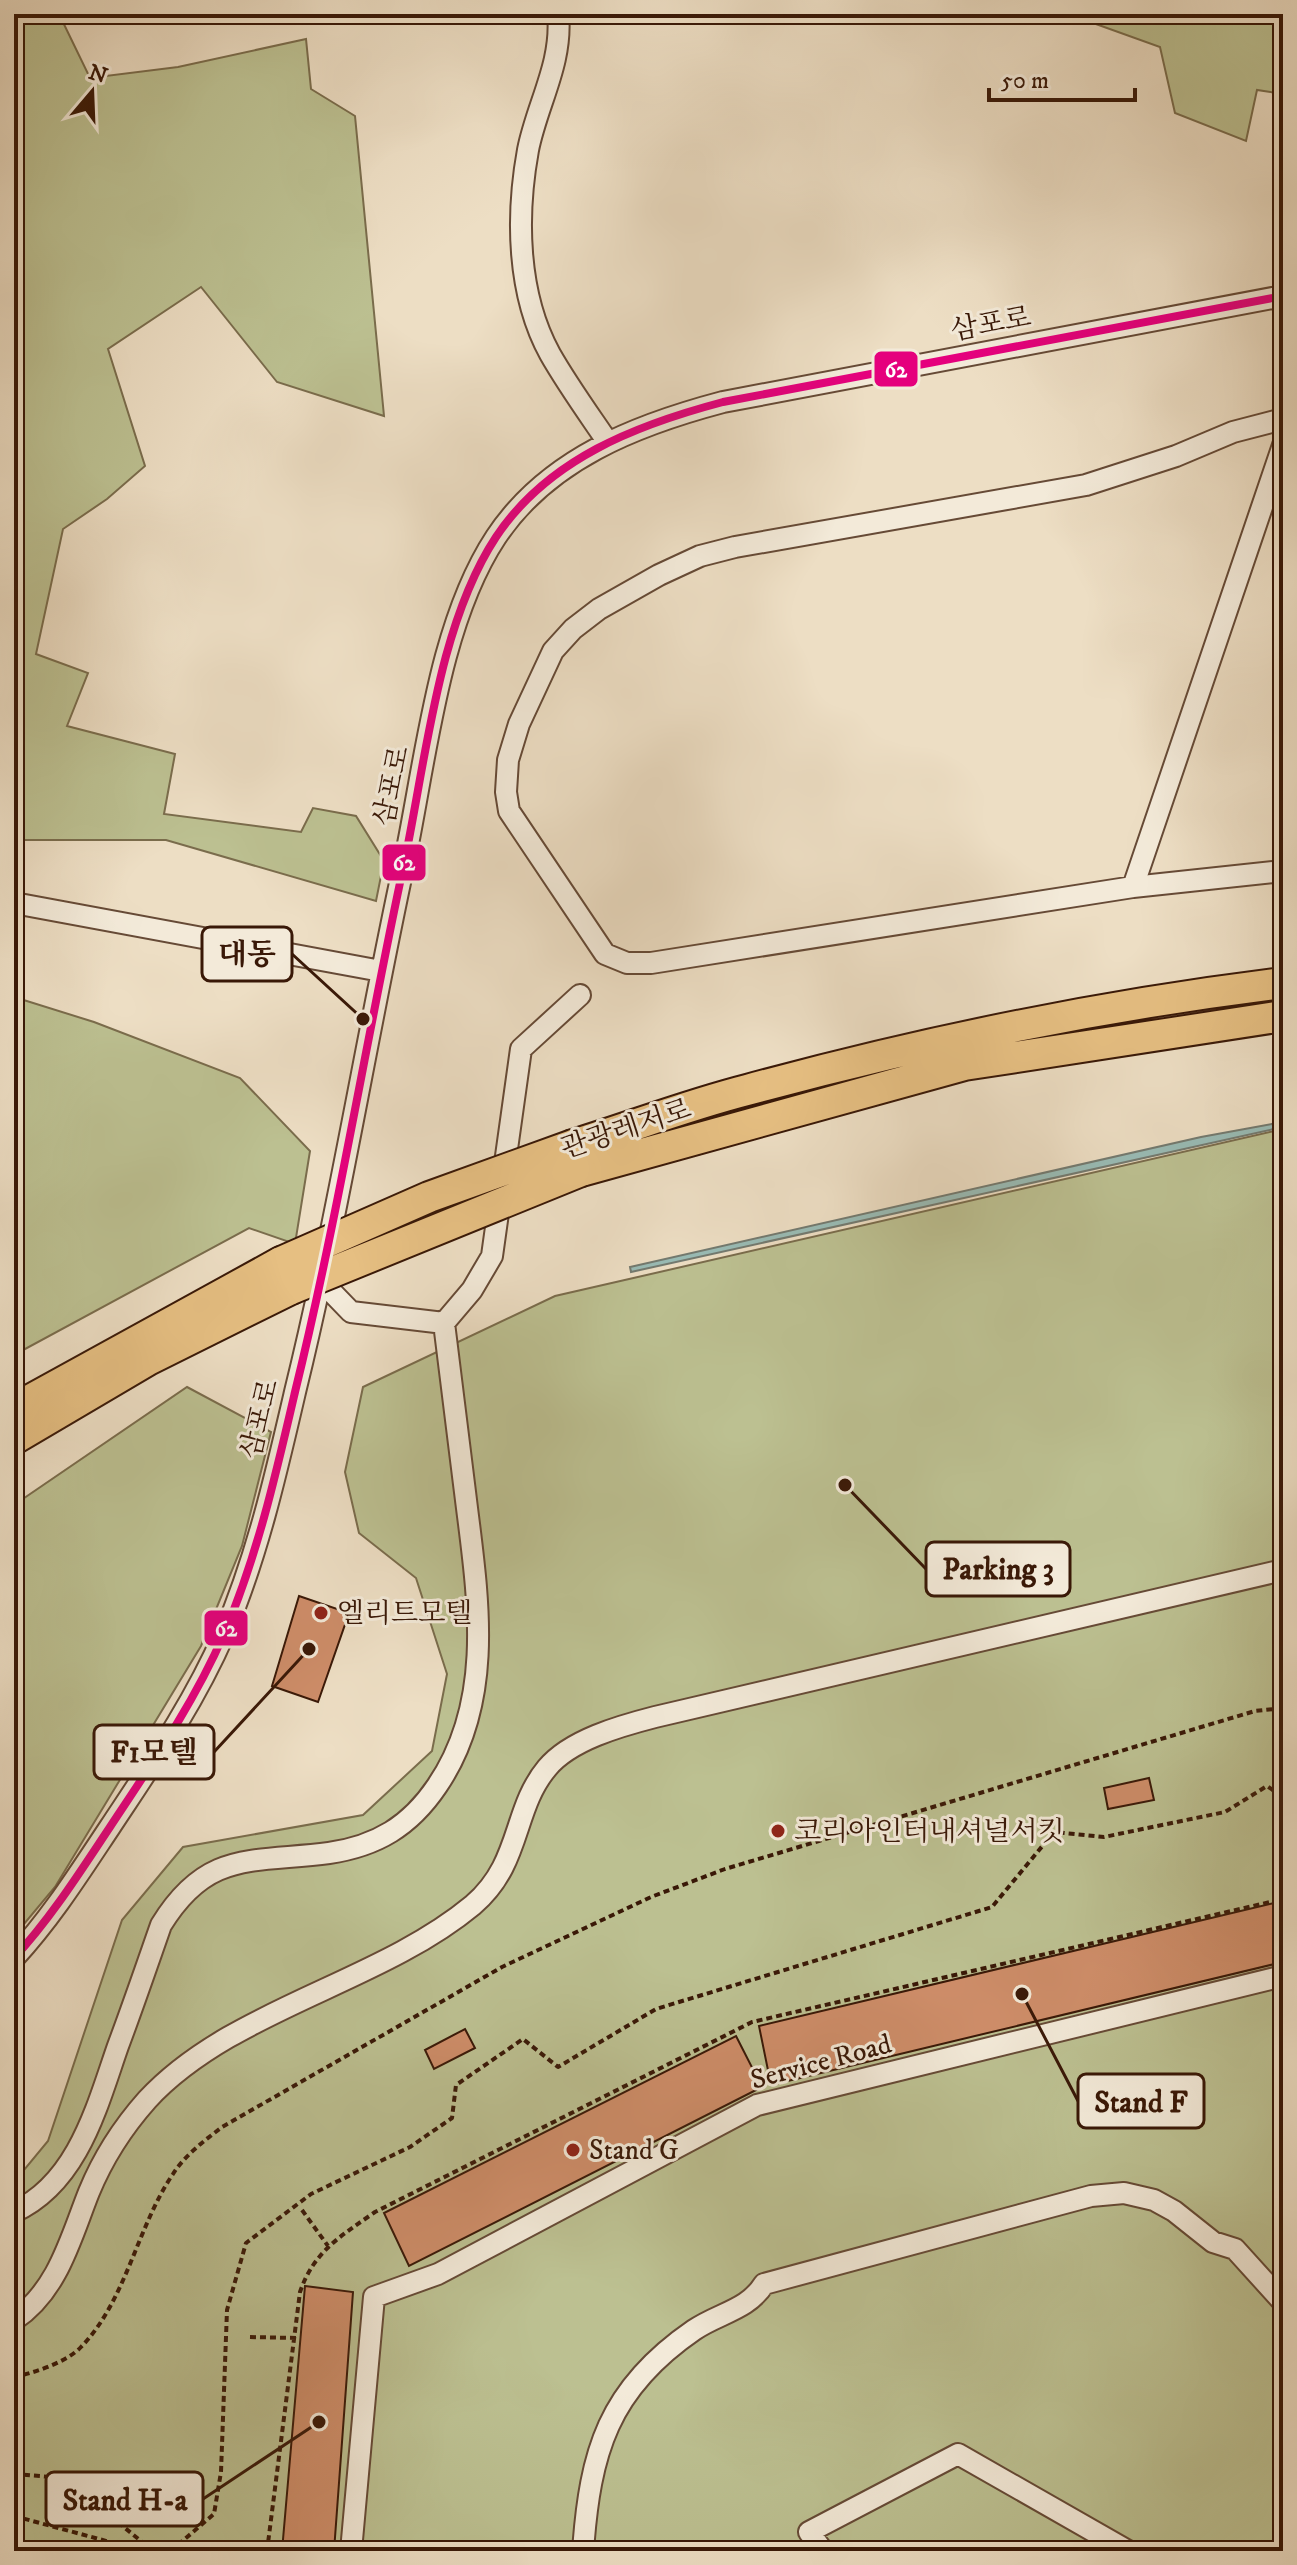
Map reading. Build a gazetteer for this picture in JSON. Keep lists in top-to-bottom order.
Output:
{
  "streets": {
    "highway": ["관광레저로"],
    "street": ["삼포로", "Service Road"]
  },
  "places": [
    "대동",
    "Parking 3",
    "엘리트모텔",
    "F1모텔",
    "코리아인터내셔널서킷",
    "Stand F",
    "Stand G",
    "Stand H-a"
  ],
  "lines": ["transit line 62"],
  "scale_bar": "50 m",
  "north": "top"
}
